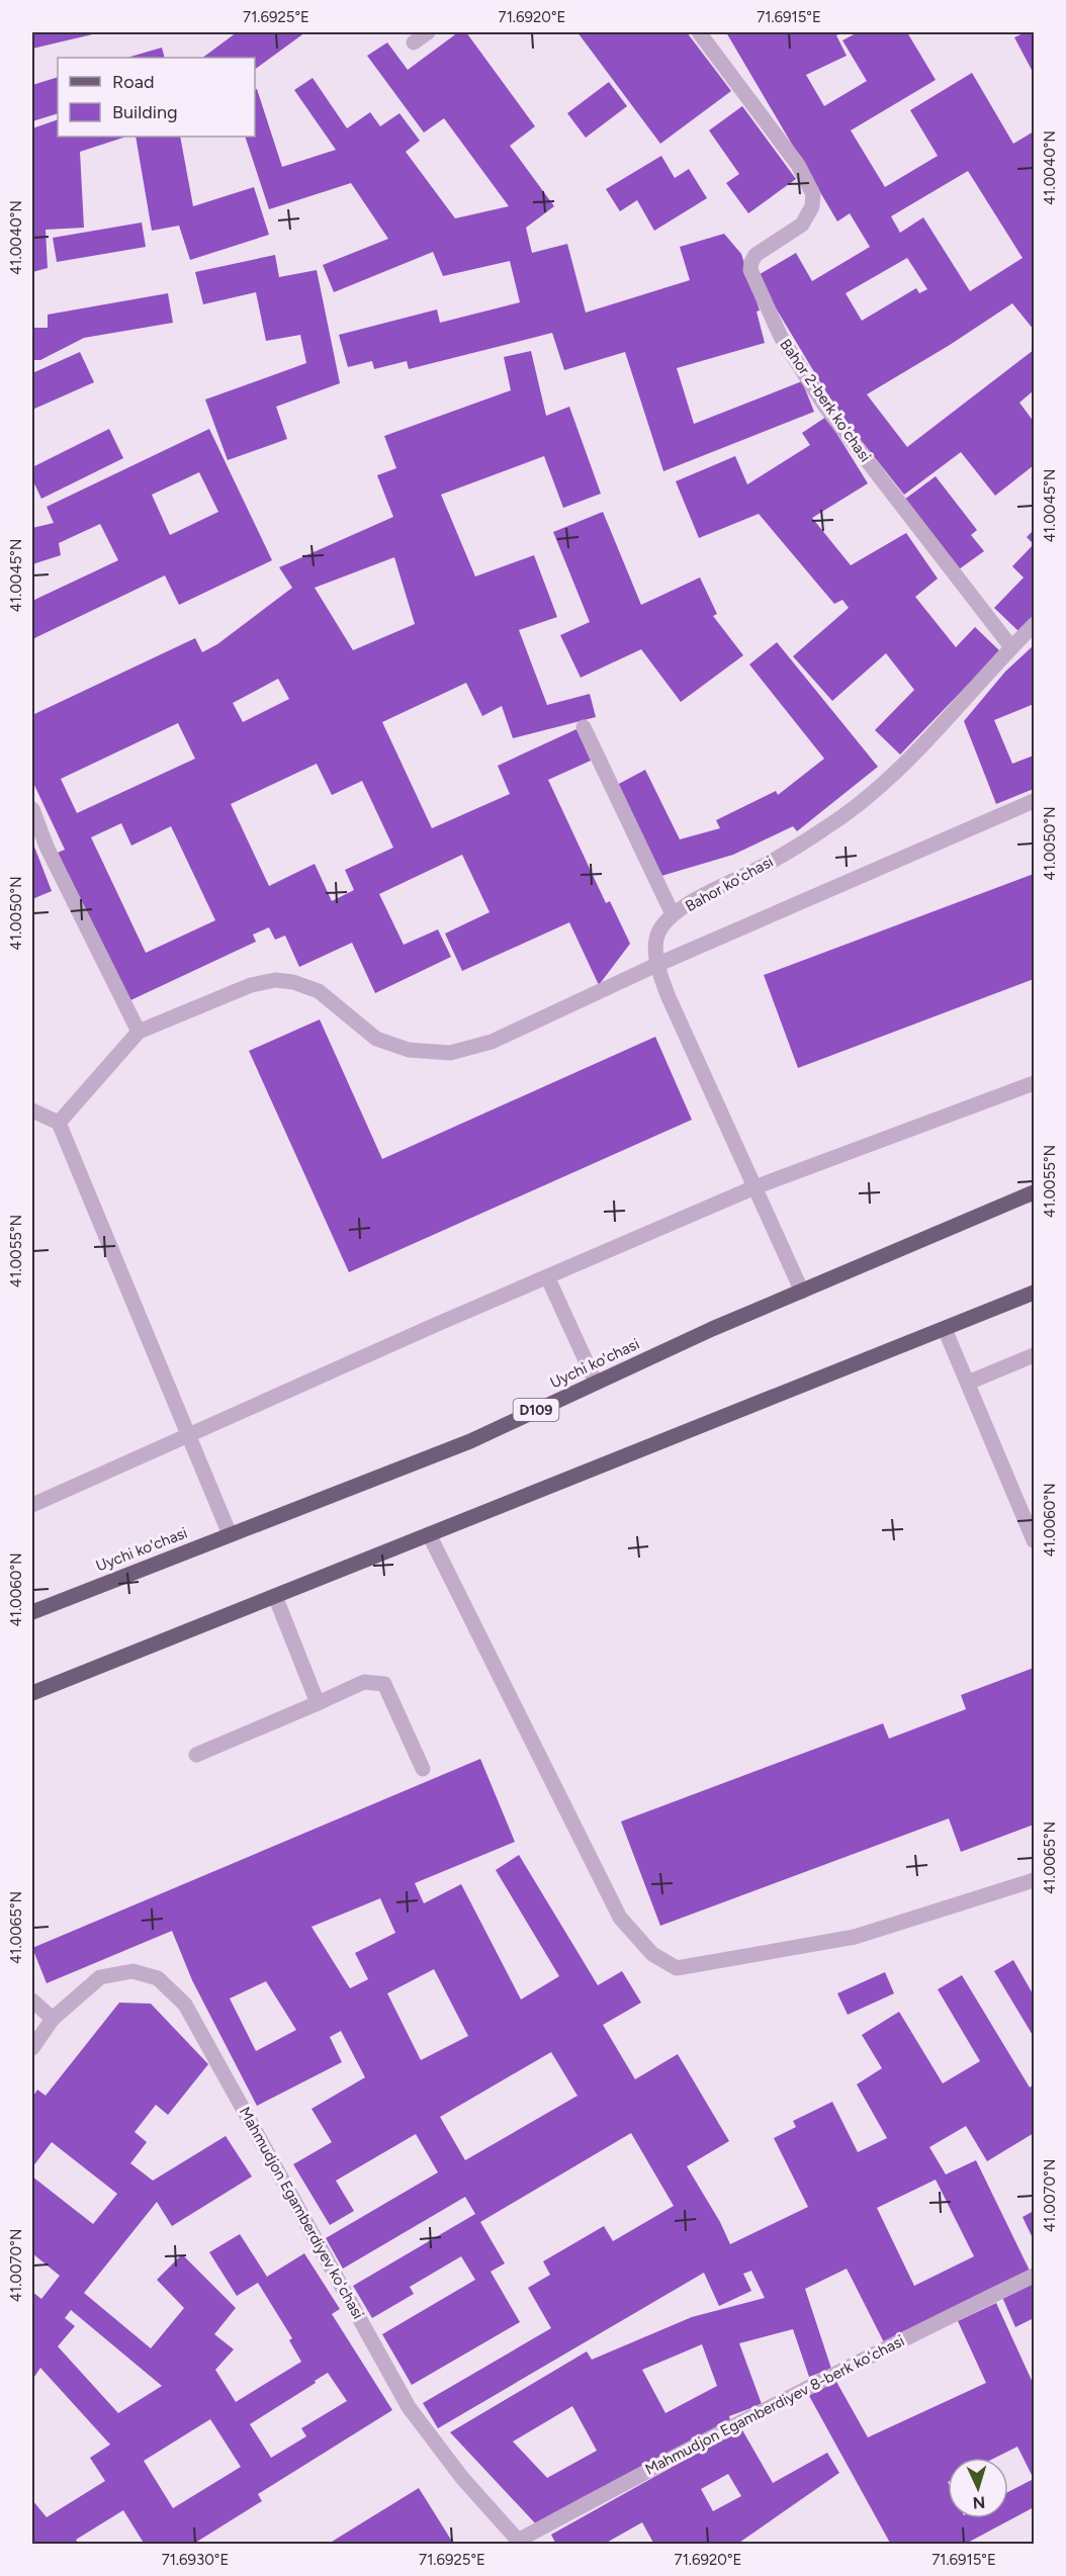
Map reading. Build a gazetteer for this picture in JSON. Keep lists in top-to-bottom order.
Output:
{
  "streets": {
    "main road": ["Uychi ko'chasi", "D109"],
    "street": [
      "Bahor 2-berk koʻchasi",
      "Bahor koʻchasi",
      "Mahmudjon Egamberdiyev koʻchasi",
      "Mahmudjon Egamberdiyev 8-berk koʻchasi"
    ]
  },
  "crossings": [
    ["Bahor 2-berk koʻchasi", "Bahor koʻchasi"],
    ["Bahor koʻchasi", "Uychi ko'chasi"],
    ["Mahmudjon Egamberdiyev koʻchasi", "Mahmudjon Egamberdiyev 8-berk koʻchasi"]
  ],
  "legend": ["Road", "Building"],
  "north": "bottom",
  "coordinates": [
    "71.6925°E",
    "71.6920°E",
    "71.6915°E",
    "41.0040°N",
    "41.0045°N",
    "41.0050°N",
    "41.0055°N",
    "41.0060°N",
    "41.0065°N",
    "41.0070°N",
    "71.6930°E"
  ]
}
